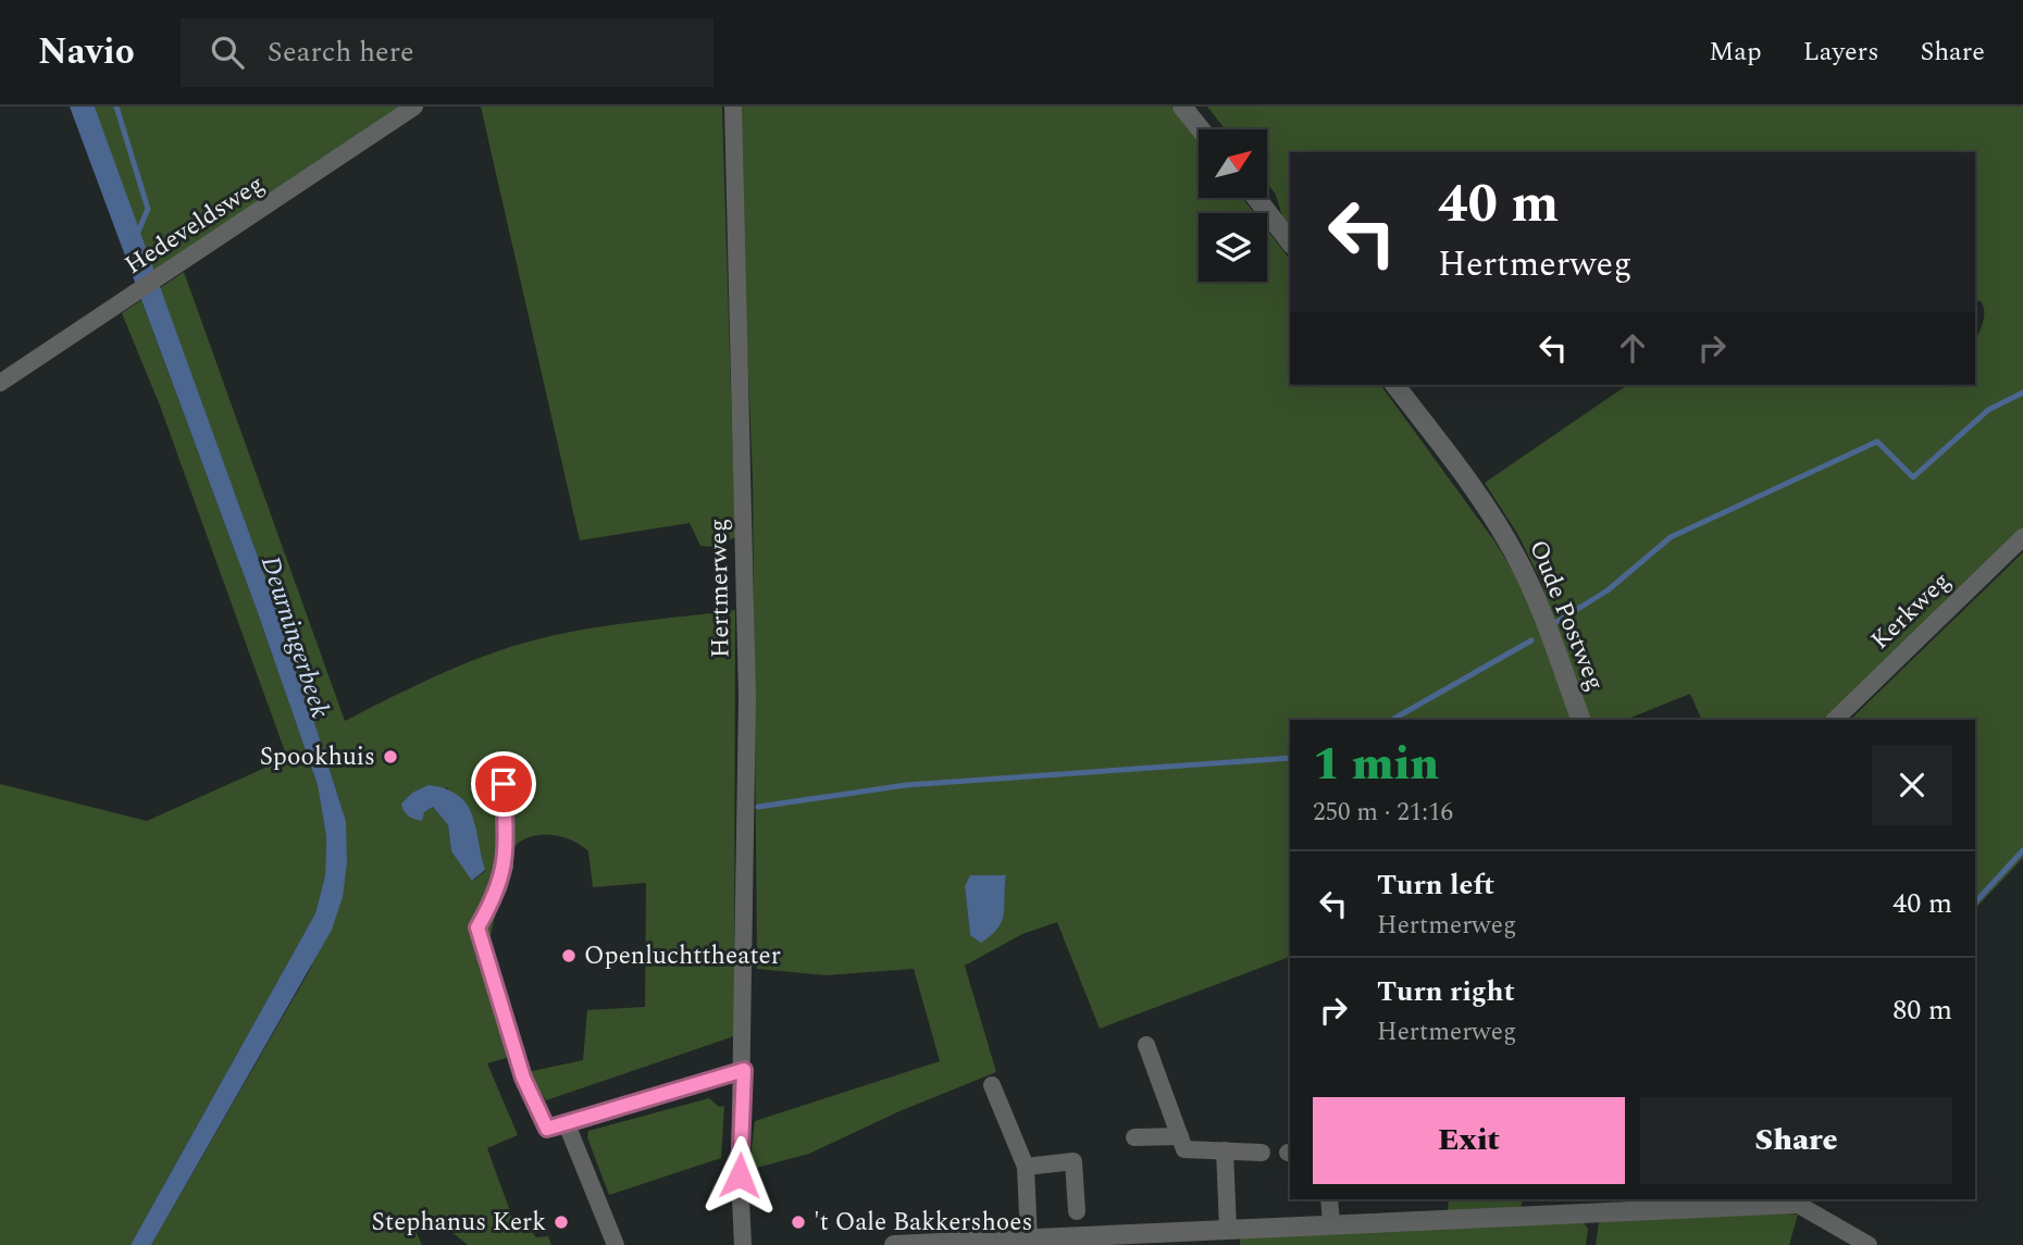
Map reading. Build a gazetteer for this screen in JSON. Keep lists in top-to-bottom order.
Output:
{
  "streets": {
    "street": [
      "Hedeveldsweg",
      "Hertmerweg",
      "Kerkweg",
      "Oude Postweg"
    ]
  },
  "water": ["Deurningerbeek"],
  "places": [
    "Spookhuis",
    "Openluchttheater",
    "Stephanus Kerk",
    "'t Oale Bakkershoes"
  ],
  "north": "top right",
  "page": {
    "header": "Navio",
    "search": "Search here",
    "nav": ["Map", "Layers", "Share"],
    "turn": ["40 m", "Hertmerweg"],
    "heading": ["1 min", "250 m · 21:16"],
    "list": [
      {
        "name": "Turn left",
        "note": "Hertmerweg",
        "value": "40 m"
      },
      {
        "name": "Turn right",
        "note": "Hertmerweg",
        "value": "80 m"
      }
    ],
    "buttons": ["Exit", "Share"]
  }
}
